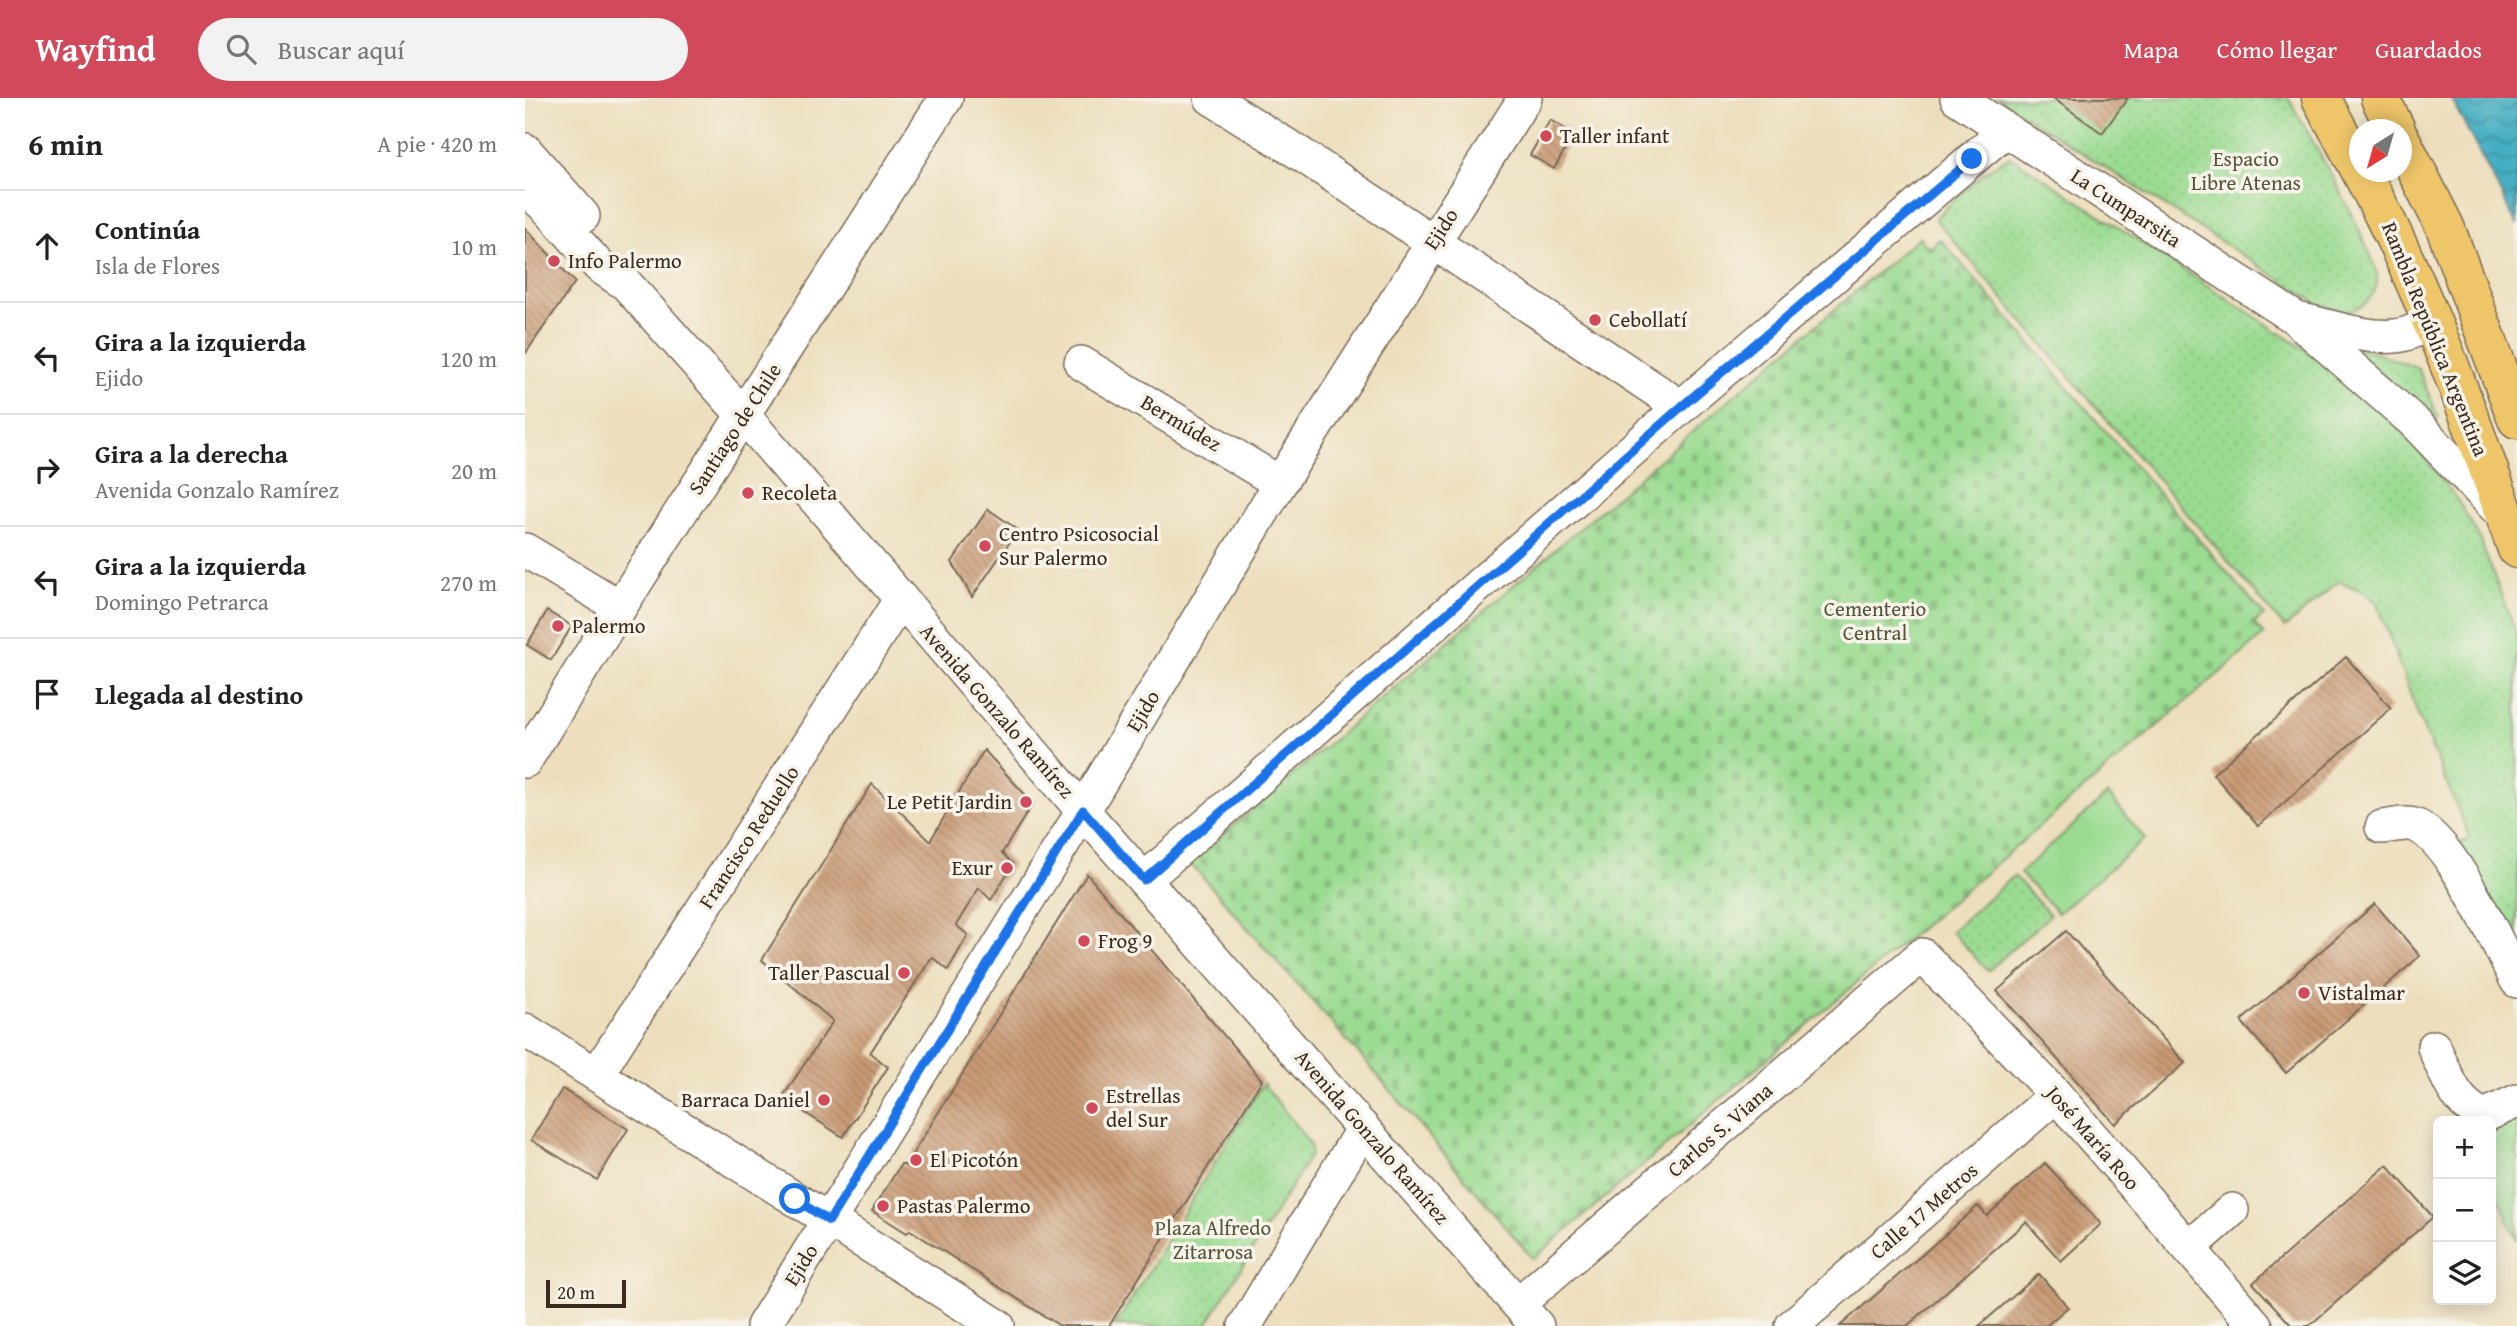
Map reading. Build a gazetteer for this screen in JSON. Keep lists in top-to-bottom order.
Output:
{
  "streets": {
    "main road": ["Rambla República Argentina"],
    "street": [
      "La Cumparsita",
      "Ejido",
      "Bermúdez",
      "Santiago de Chile",
      "Avenida Gonzalo Ramírez",
      "Francisco Reduello",
      "Carlos S. Viana",
      "José María Roo",
      "Calle 17 Metros"
    ]
  },
  "crossings": [
    ["La Cumparsita", "Rambla República Argentina"],
    ["Ejido", "Bermúdez"],
    ["Ejido", "Avenida Gonzalo Ramírez"],
    ["Santiago de Chile", "Avenida Gonzalo Ramírez"],
    ["Avenida Gonzalo Ramírez", "Francisco Reduello"],
    ["Avenida Gonzalo Ramírez", "Carlos S. Viana"],
    ["Carlos S. Viana", "José María Roo"],
    ["José María Roo", "Calle 17 Metros"]
  ],
  "parks": ["Espacio Libre Atenas", "Cementerio Central", "Plaza Alfredo Zitarrosa"],
  "places": [
    "Taller infant",
    "Info Palermo",
    "Cebollatí",
    "Recoleta",
    "Centro Psicosocial Sur Palermo",
    "Palermo",
    "Le Petit Jardin",
    "Exur",
    "Frog 9",
    "Taller Pascual",
    "Vistalmar",
    "Barraca Daniel",
    "Estrellas del Sur",
    "El Picotón",
    "Pastas Palermo"
  ],
  "scale_bar": "20 m",
  "north": "bottom left",
  "page": {
    "header": "Wayfind",
    "search": "Buscar aquí",
    "nav": ["Mapa", "Cómo llegar", "Guardados"],
    "heading": ["6 min", "A pie · 420 m"],
    "list": [
      ["Continúa", "Isla de Flores", "10 m"],
      ["Gira a la izquierda", "Ejido", "120 m"],
      ["Gira a la derecha", "Avenida Gonzalo Ramírez", "20 m"],
      ["Gira a la izquierda", "Domingo Petrarca", "270 m"],
      "Llegada al destino"
    ],
    "map_buttons": ["+", "−"],
    "scale": "20 m"
  }
}
